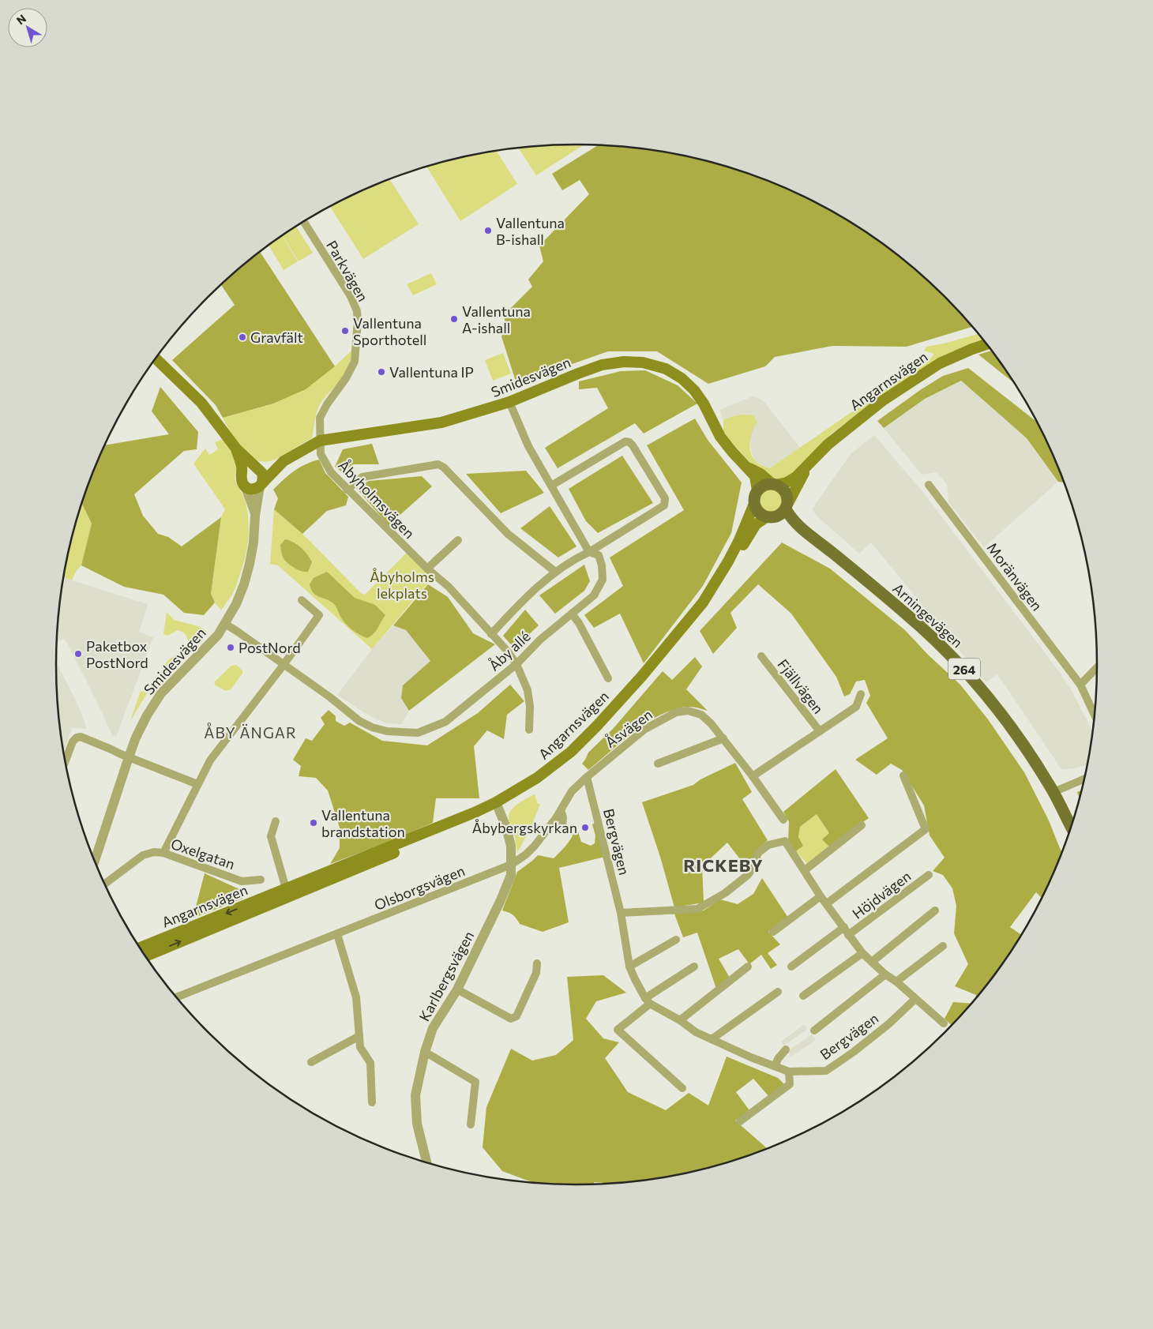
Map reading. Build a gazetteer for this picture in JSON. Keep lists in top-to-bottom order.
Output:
{
  "streets": {
    "main road": [
      "Smidesvägen",
      "Angarnsvägen",
      "Arningevägen",
      "264"
    ],
    "street": [
      "Parkvägen",
      "Åbyholmsvägen",
      "Moränvägen",
      "Åby allé",
      "Fjällvägen",
      "Åsvägen",
      "Bergvägen",
      "Oxelgatan",
      "Olsborgsvägen",
      "Höjdvägen",
      "Karlbergsvägen"
    ]
  },
  "crossings": [
    ["Parkvägen", "Smidesvägen"],
    ["Parkvägen", "Åbyholmsvägen"],
    ["Smidesvägen", "Angarnsvägen"],
    ["Smidesvägen", "Åbyholmsvägen"],
    ["Smidesvägen", "Arningevägen"],
    ["Smidesvägen", "Åby allé"],
    ["Angarnsvägen", "Arningevägen"],
    ["Angarnsvägen", "Karlbergsvägen"],
    ["Åbyholmsvägen", "Åby allé"],
    ["Åsvägen", "Bergvägen"],
    ["Åsvägen", "Olsborgsvägen"],
    ["Åsvägen", "Karlbergsvägen"],
    ["Bergvägen", "Höjdvägen"],
    ["Olsborgsvägen", "Karlbergsvägen"]
  ],
  "districts": ["ÅBY ÄNGAR", "RICKEBY"],
  "parks": ["Åbyholms lekplats"],
  "places": [
    "Vallentuna B-ishall",
    "Vallentuna A-ishall",
    "Vallentuna Sporthotell",
    "Gravfält",
    "Vallentuna IP",
    "PostNord",
    "Paketbox PostNord",
    "Vallentuna brandstation",
    "Åbybergskyrkan"
  ],
  "north": "top left"
}
